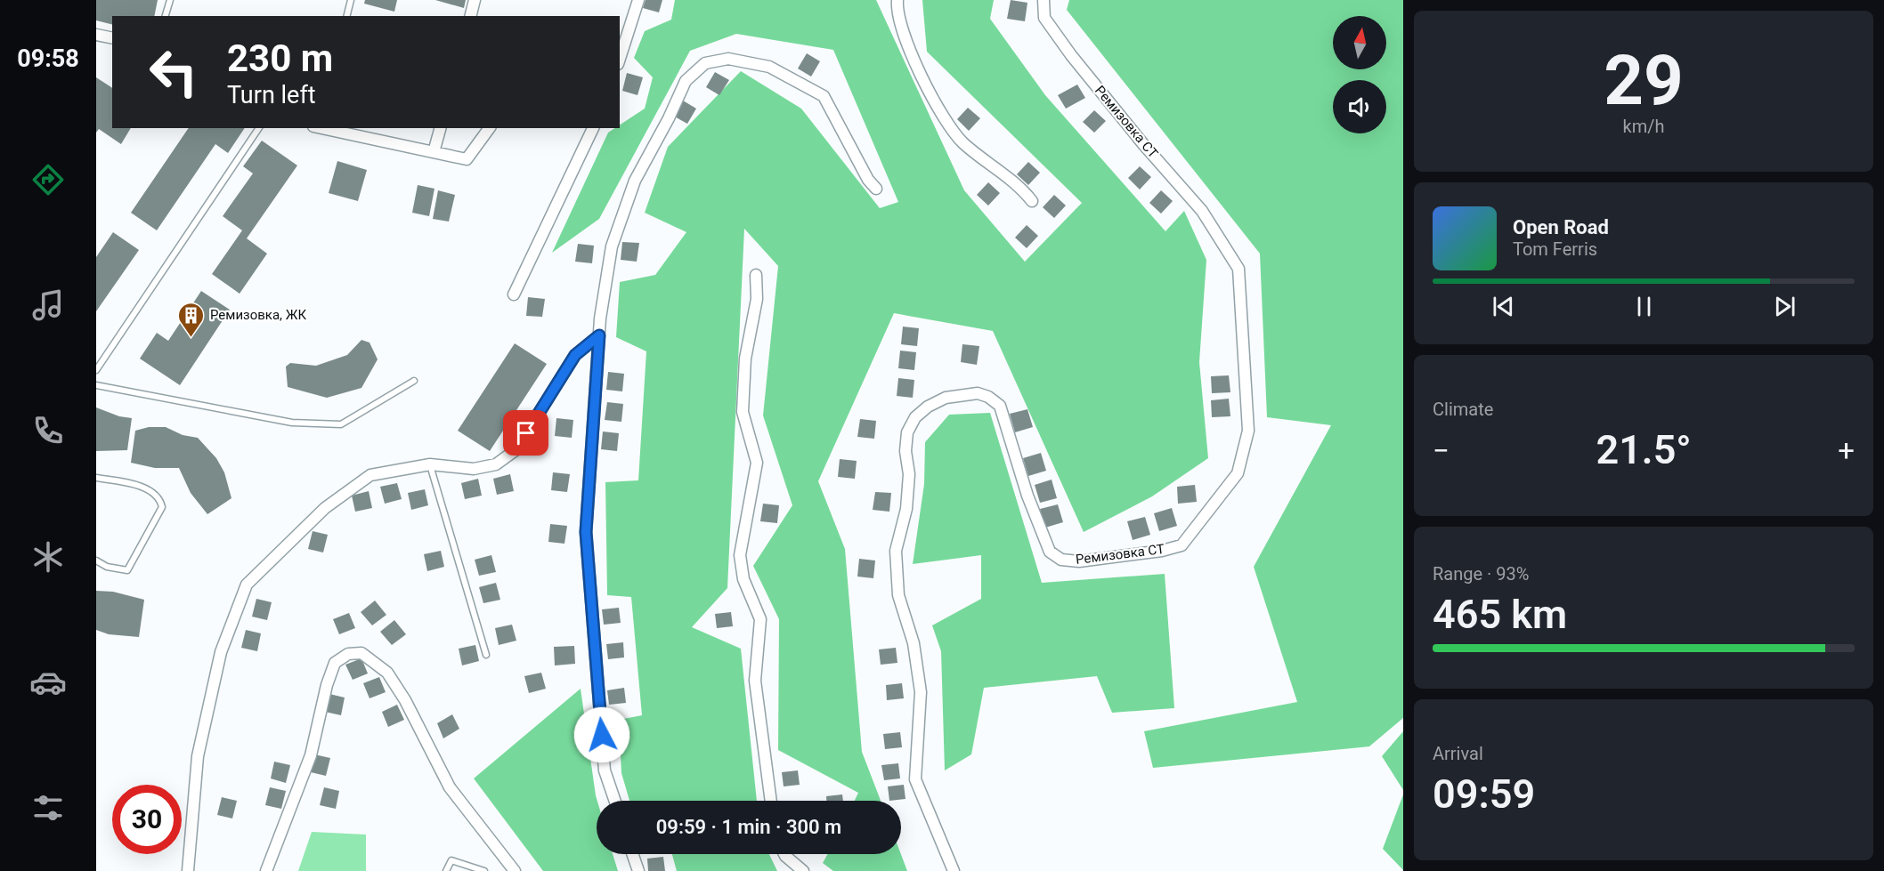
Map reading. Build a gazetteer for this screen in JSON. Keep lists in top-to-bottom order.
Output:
{
  "streets": {
    "street": ["Ремизовка СТ"]
  },
  "places": {
    "building": ["Ремизовка, ЖК"]
  },
  "north": "top",
  "page": {
    "tabs": "09:58",
    "tile": [
      ["29", "km/h"],
      "Climate",
      ["Range · 93%", "465 km"],
      ["Arrival", "09:59"]
    ],
    "turn": ["230 m", "Turn left"],
    "song": ["Open Road", "Tom Ferris"],
    "heat": ["−", "21.5°", "+"],
    "limit": "30",
    "trip": "09:59 · 1 min · 300 m"
  }
}
